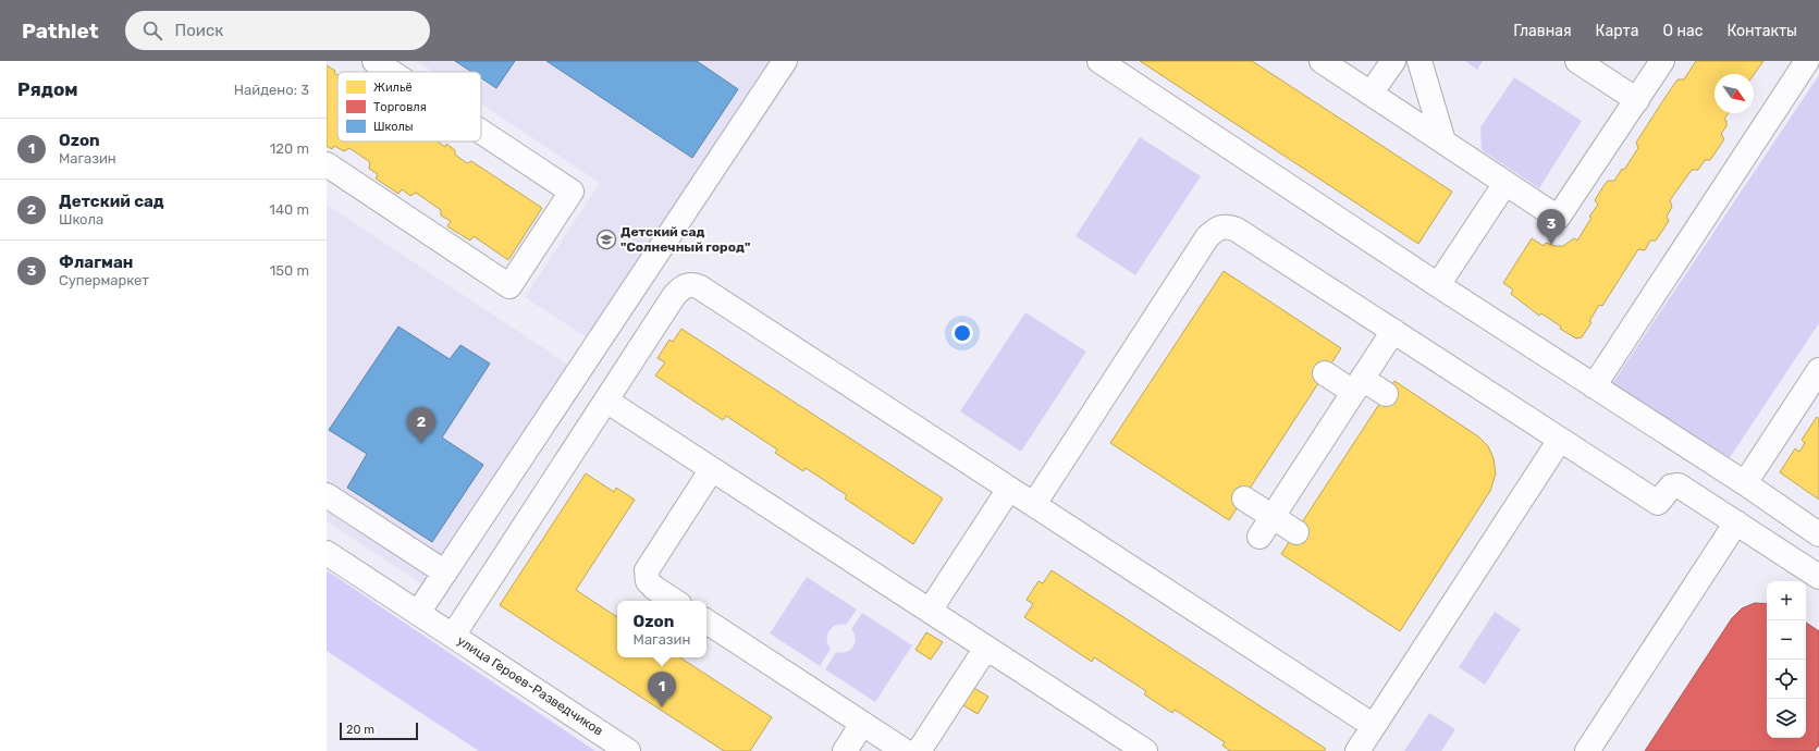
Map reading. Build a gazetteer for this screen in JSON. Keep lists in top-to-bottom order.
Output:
{
  "streets": {
    "street": ["улица Героев-Разведчиков"]
  },
  "places": {
    "school or university": ["Детский сад \"Солнечный город\""]
  },
  "legend": ["Жильё", "Торговля", "Школы"],
  "scale_bar": "20 m",
  "north": "bottom right",
  "page": {
    "header": "Pathlet",
    "search": "Поиск",
    "nav": [
      "Главная",
      "Карта",
      "О нас",
      "Контакты"
    ],
    "heading": ["Рядом", "Найдено: 3"],
    "list": [
      {
        "mark": "1",
        "name": "Ozon",
        "note": "Магазин",
        "value": "120 m"
      },
      {
        "mark": "2",
        "name": "Детский сад",
        "note": "Школа",
        "value": "140 m"
      },
      {
        "mark": "3",
        "name": "Флагман",
        "note": "Супермаркет",
        "value": "150 m"
      }
    ],
    "pins": ["3", "2", "1"],
    "map_buttons": ["+", "−"],
    "popup": ["Ozon", "Магазин"],
    "scale": "20 m"
  }
}
